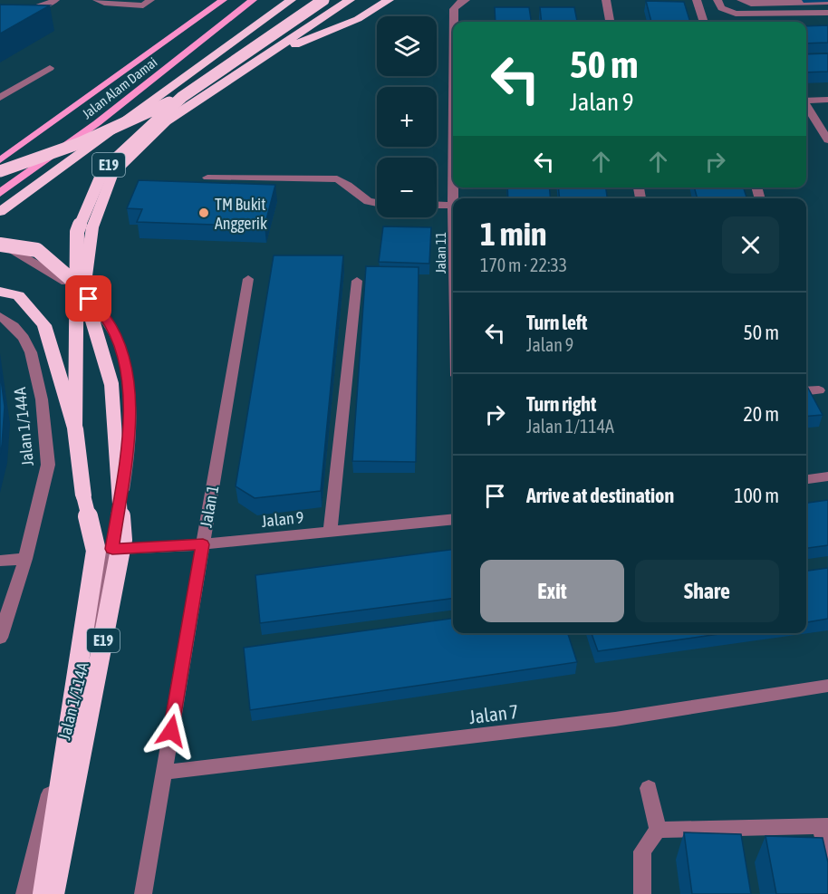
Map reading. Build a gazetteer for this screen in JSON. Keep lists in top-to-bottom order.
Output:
{
  "streets": {
    "highway": ["E19"],
    "main road": ["Jalan Alam Damai"],
    "street": [
      "Jalan 11",
      "Jalan 1/144A",
      "Jalan 1",
      "Jalan 9",
      "Jalan 1/114A",
      "Jalan 7"
    ]
  },
  "crossings": [
    ["Jalan 1", "Jalan 9"],
    ["Jalan 1", "Jalan 7"],
    ["Jalan 9", "Jalan 1/114A"]
  ],
  "places": ["TM Bukit Anggerik"],
  "page": {
    "map_buttons": ["+", "−"],
    "turn": ["50 m", "Jalan 9"],
    "heading": ["1 min", "170 m · 22:33"],
    "list": [
      {
        "name": "Turn left",
        "note": "Jalan 9",
        "value": "50 m"
      },
      {
        "name": "Turn right",
        "note": "Jalan 1/114A",
        "value": "20 m"
      },
      {
        "name": "Arrive at destination",
        "value": "100 m"
      }
    ],
    "buttons": ["Exit", "Share"]
  }
}
